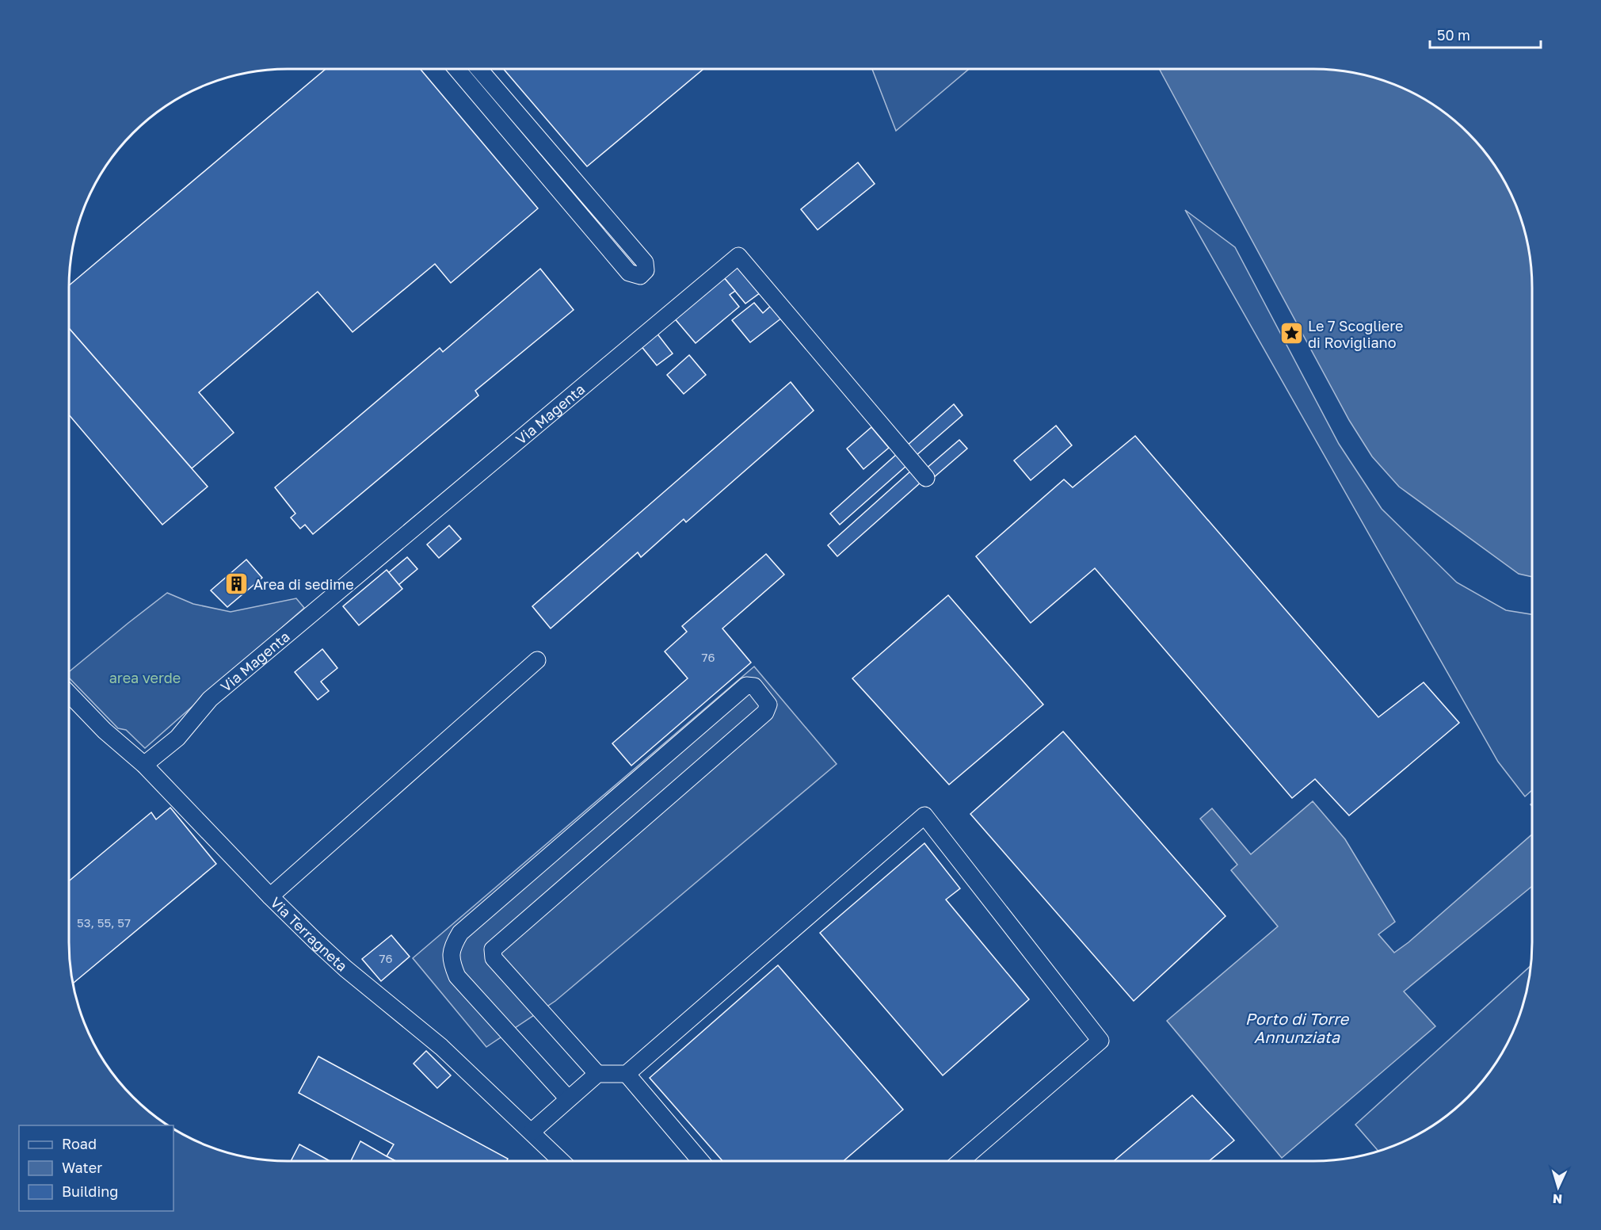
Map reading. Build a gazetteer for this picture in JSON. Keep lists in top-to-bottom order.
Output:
{
  "streets": {
    "street": ["Via Magenta", "Via Terragneta"]
  },
  "crossings": [
    ["Via Magenta", "Via Terragneta"]
  ],
  "water": ["Porto di Torre Annunziata"],
  "parks": ["area verde"],
  "places": {
    "place": ["Le 7 Scogliere di Rovigliano"],
    "building": ["Area di sedime"]
  },
  "house_numbers": ["76", "53, 55, 57", "76"],
  "legend": ["Road", "Water", "Building"],
  "scale_bar": "50 m",
  "north": "bottom"
}
